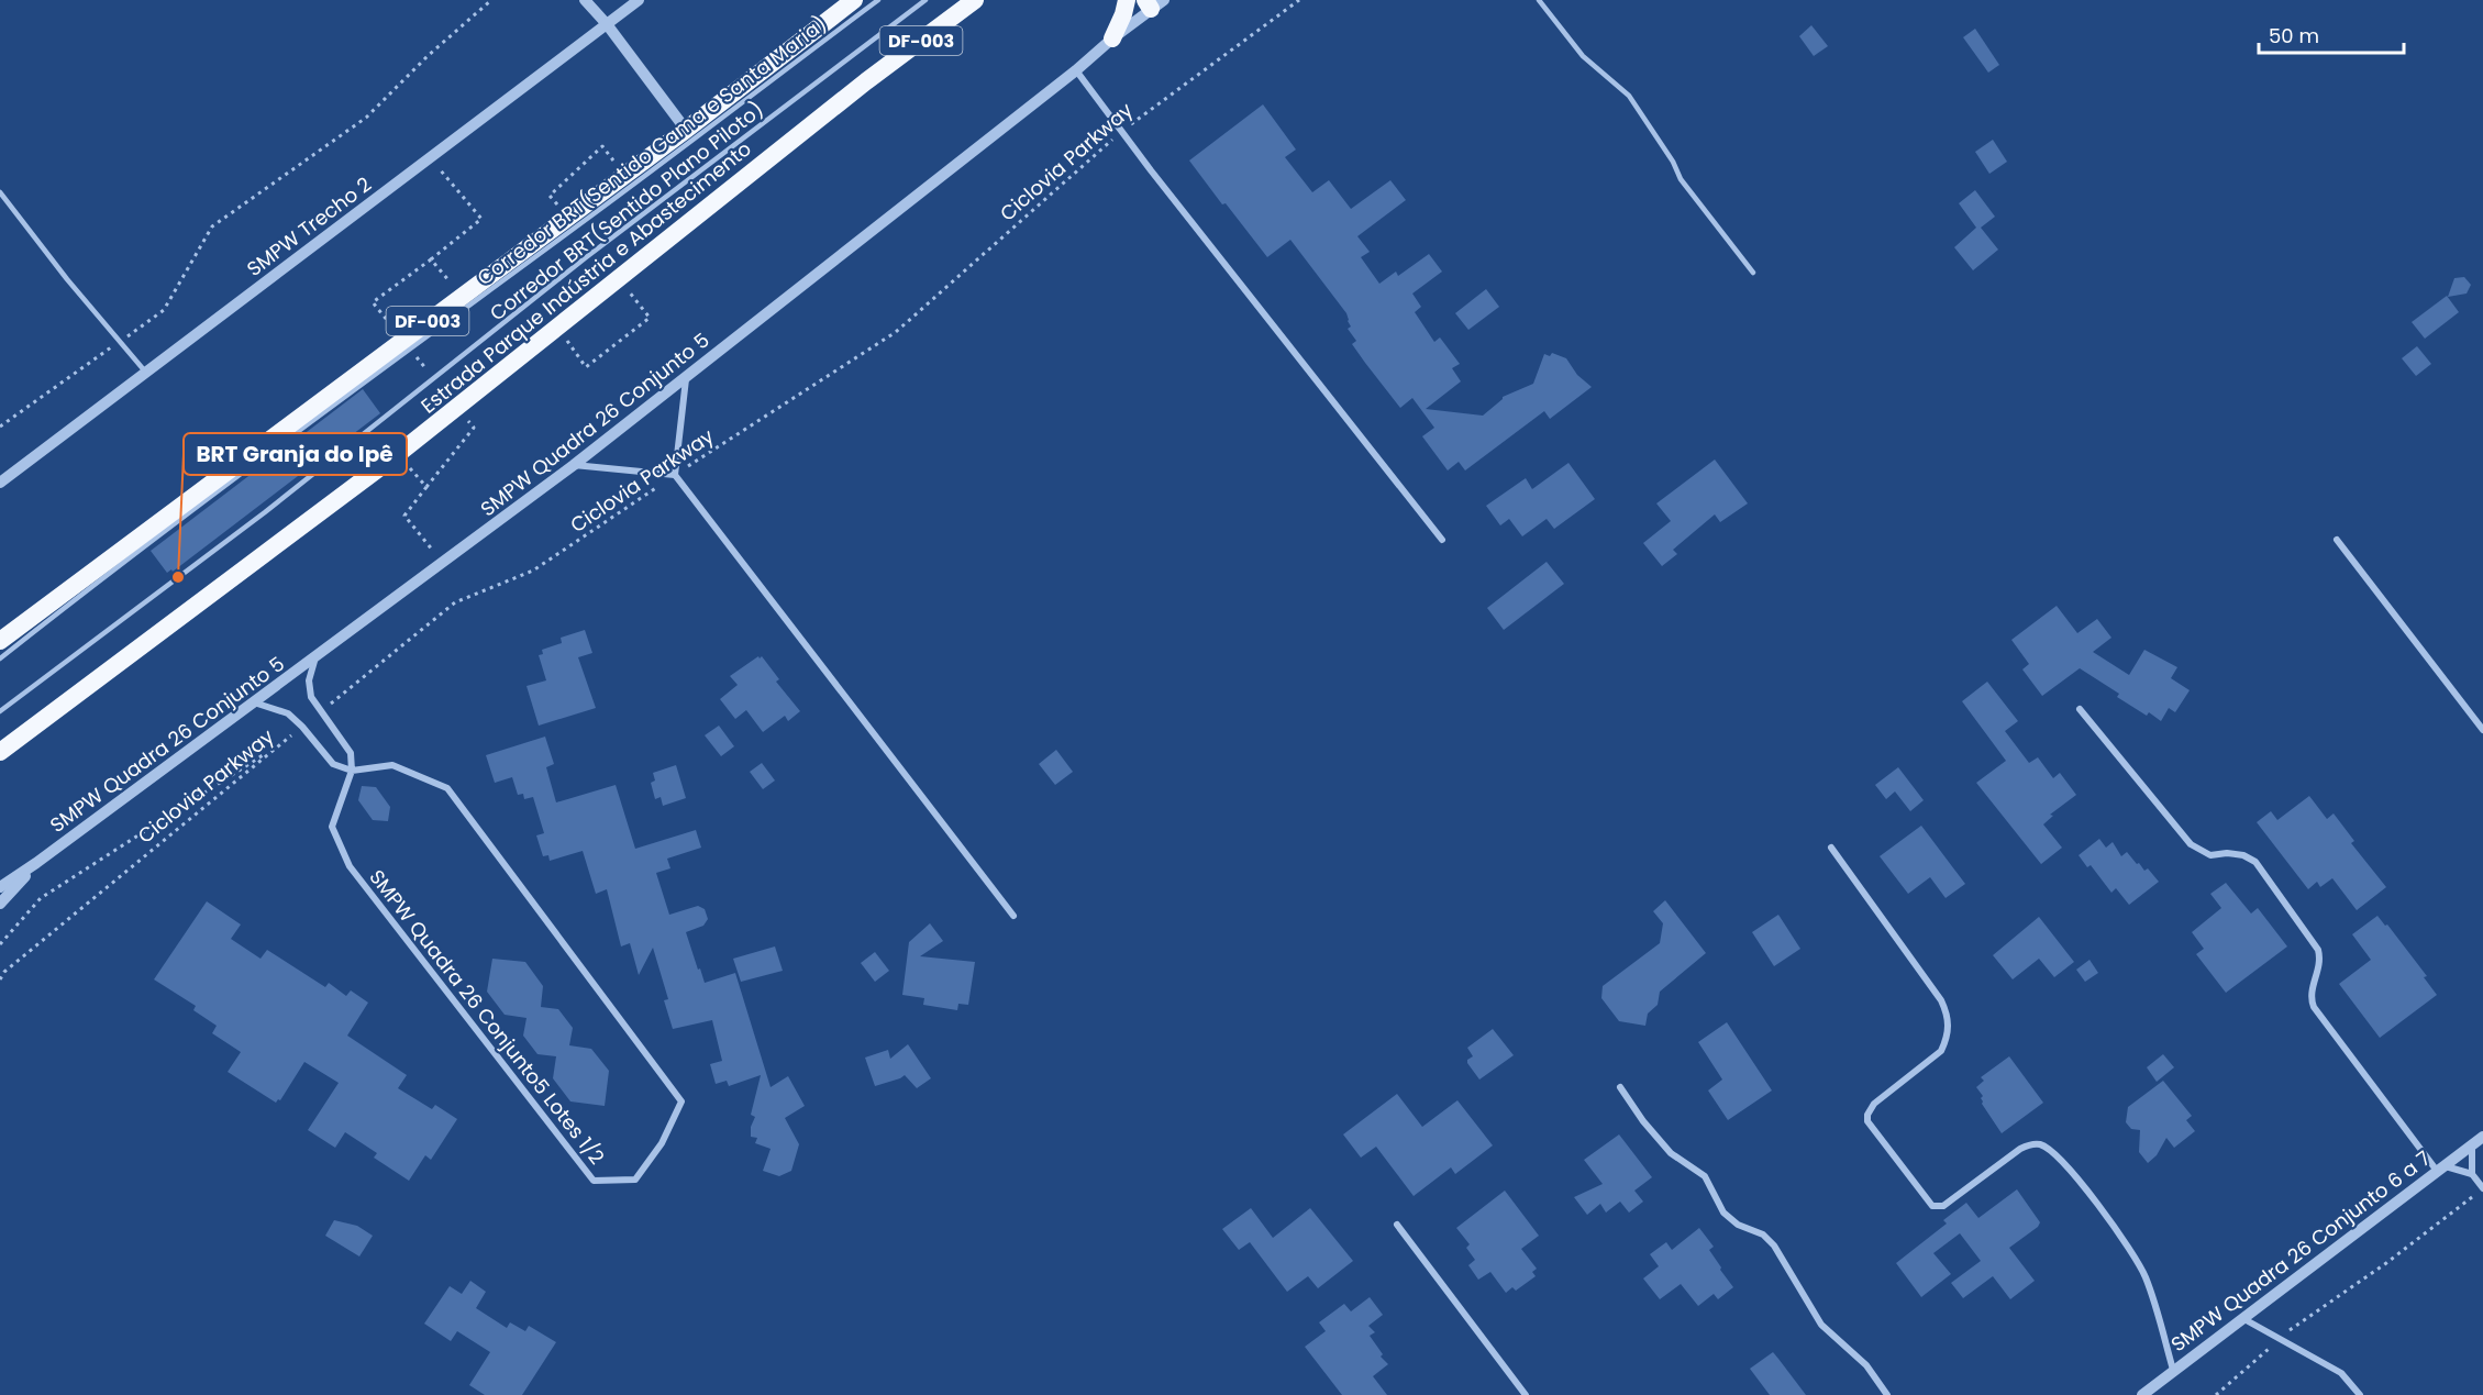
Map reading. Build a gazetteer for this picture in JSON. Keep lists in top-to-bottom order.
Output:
{
  "streets": {
    "highway": ["DF-003", "Estrada Parque Indústria e Abastecimento"],
    "street": [
      "SMPW Trecho 2",
      "SMPW Quadra 26 Conjunto 5",
      "SMPW Quadra 26 Conjunto5 Lotes 1/2",
      "SMPW Quadra 26 Conjunto 6 a 7"
    ],
    "lane": ["Corredor BRT(Sentido Gama e Santa Maria)", "Corredor BRT(Sentido Plano Piloto)"],
    "path": ["Ciclovia Parkway"]
  },
  "places": ["BRT Granja do Ipê"],
  "scale_bar": "50 m"
}
